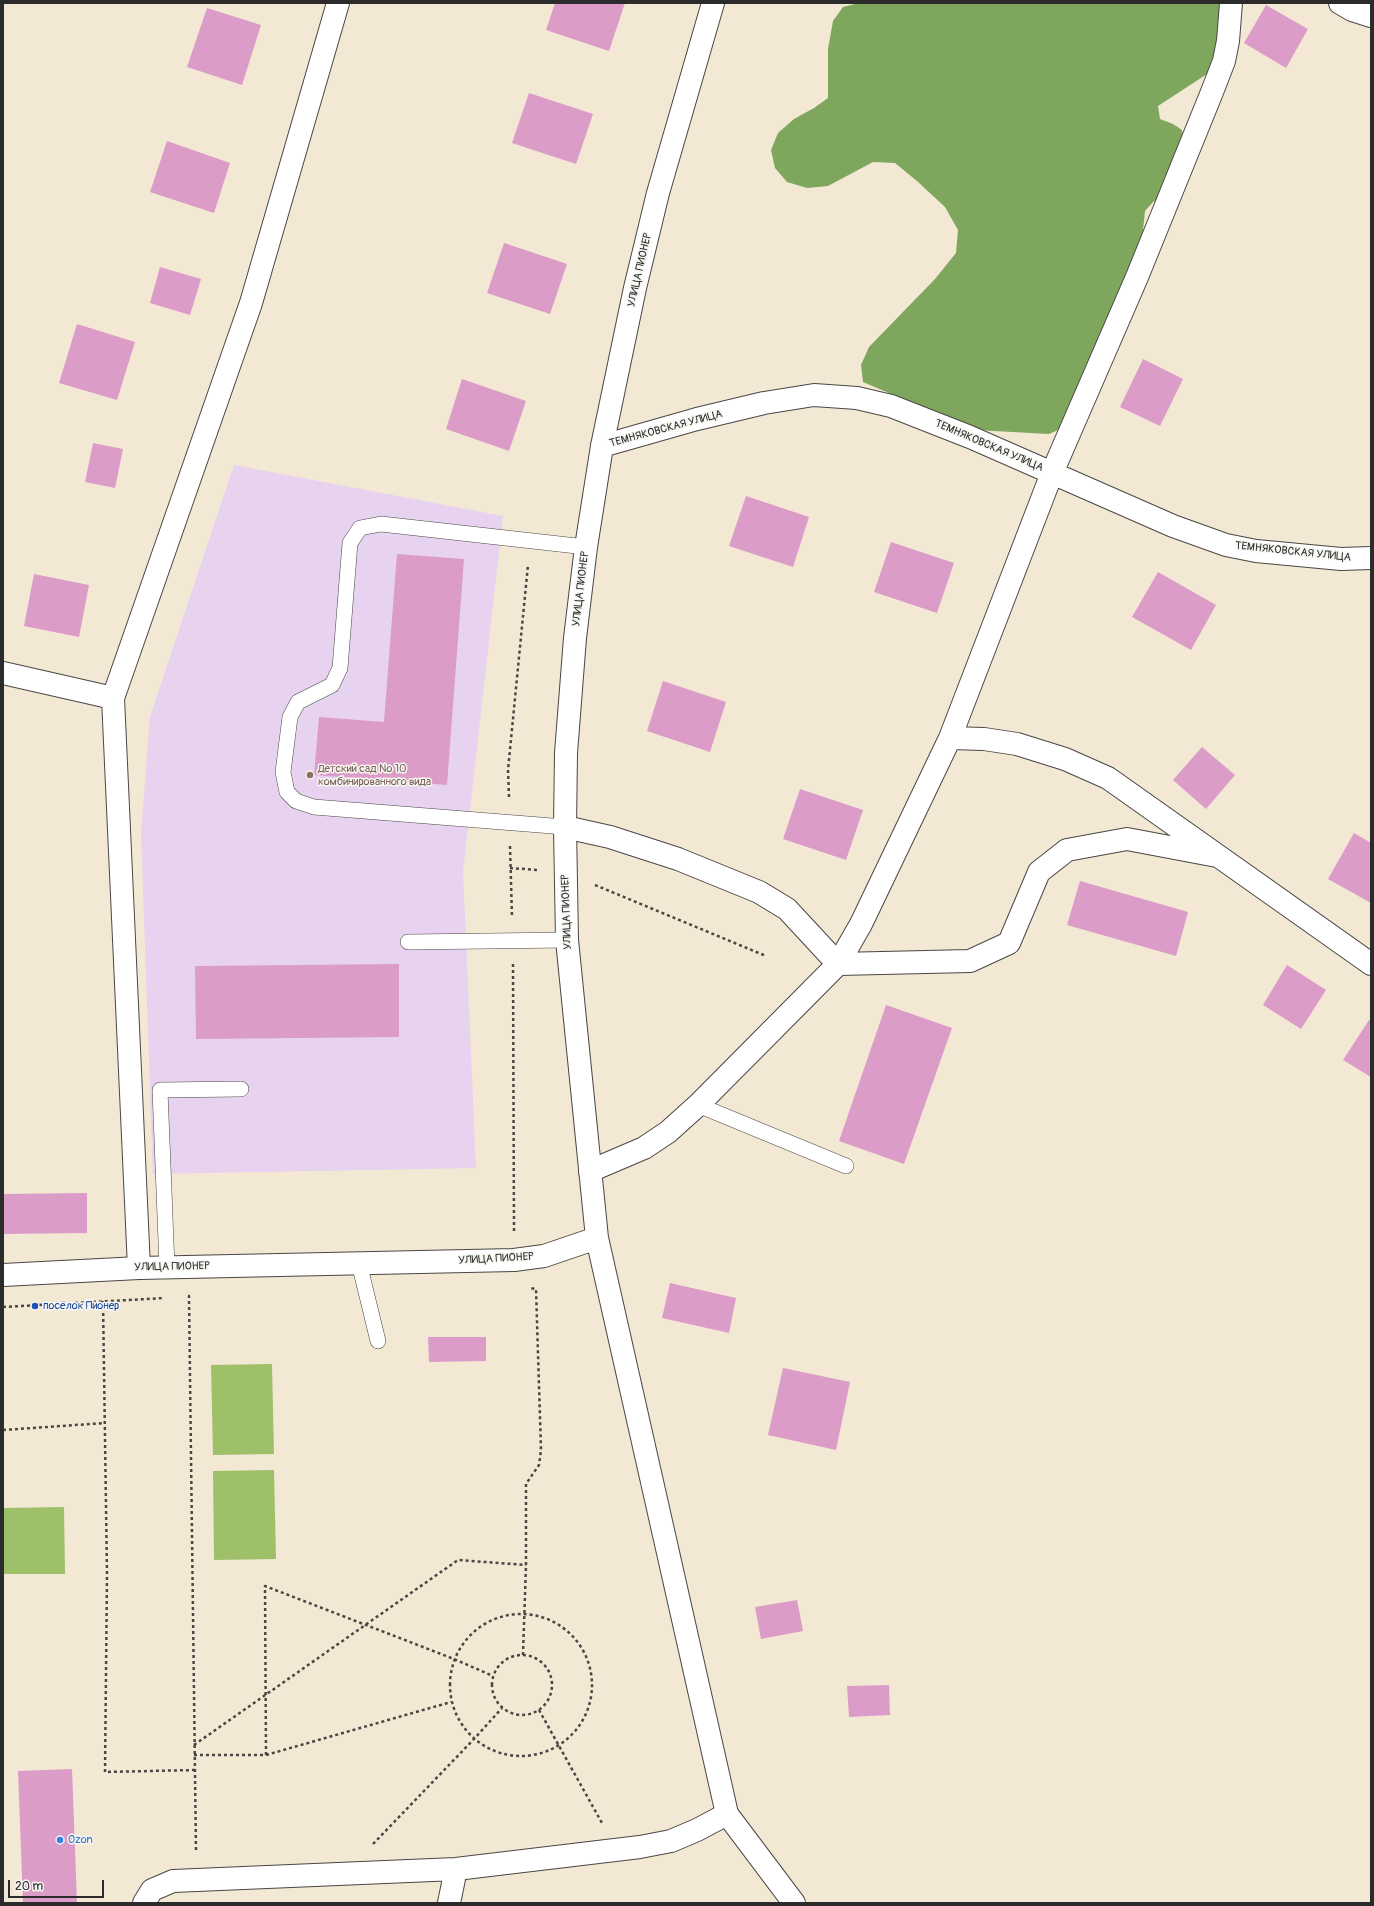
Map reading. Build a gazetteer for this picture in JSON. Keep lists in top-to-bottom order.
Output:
{
  "streets": {
    "street": ["УЛИЦА ПИОНЕР", "ТЕМНЯКОВСКАЯ УЛИЦА"]
  },
  "crossings": [
    ["УЛИЦА ПИОНЕР", "ТЕМНЯКОВСКАЯ УЛИЦА"]
  ],
  "places": ["Детский сад № 10 комбинированного вида", "посёлок Пионер", "Ozon"],
  "scale_bar": "20 m"
}
